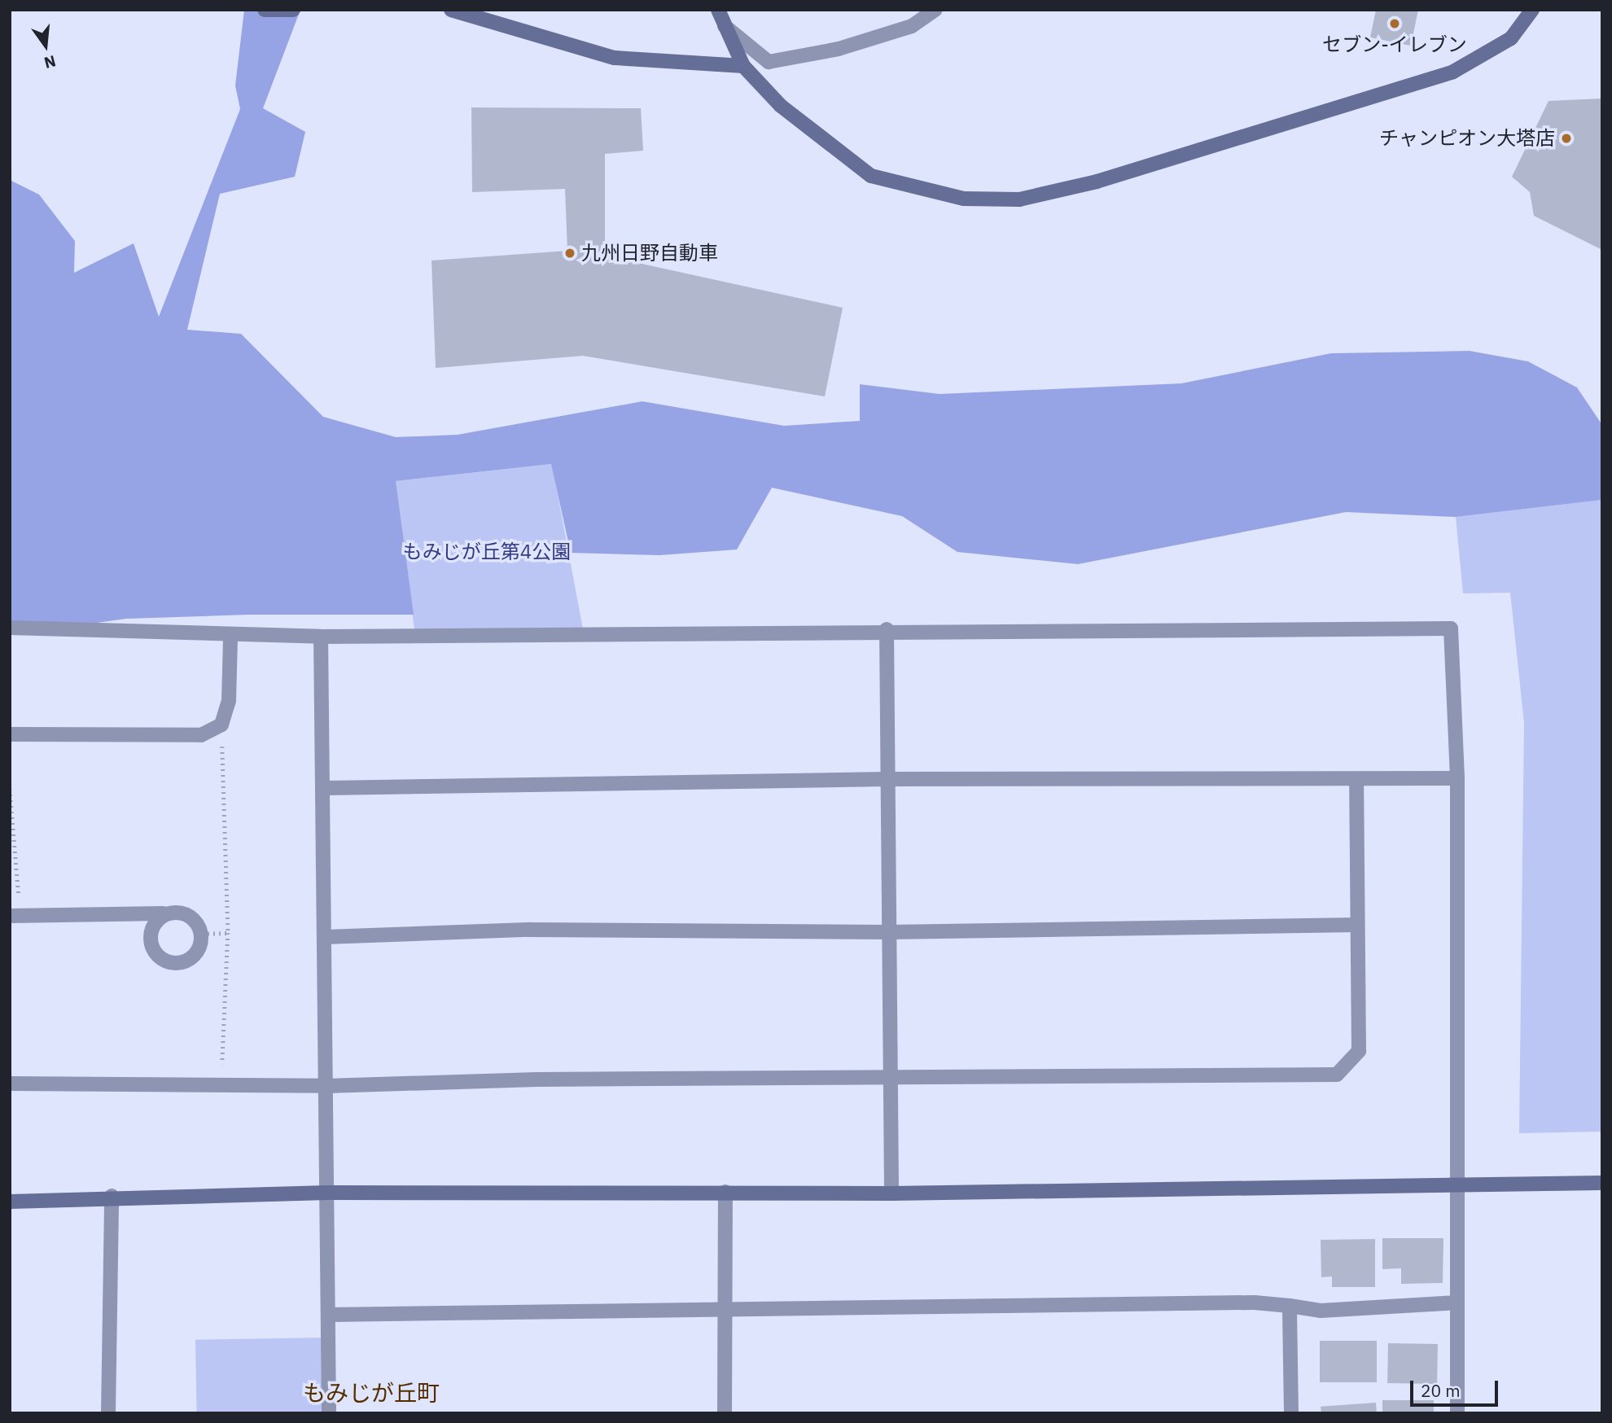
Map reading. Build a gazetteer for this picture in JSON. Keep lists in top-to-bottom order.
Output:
{
  "districts": ["もみじが丘町"],
  "parks": ["もみじが丘第4公園"],
  "places": ["セブン-イレブン", "チャンピオン大塔店", "九州日野自動車"],
  "scale_bar": "20 m",
  "north": "bottom"
}
